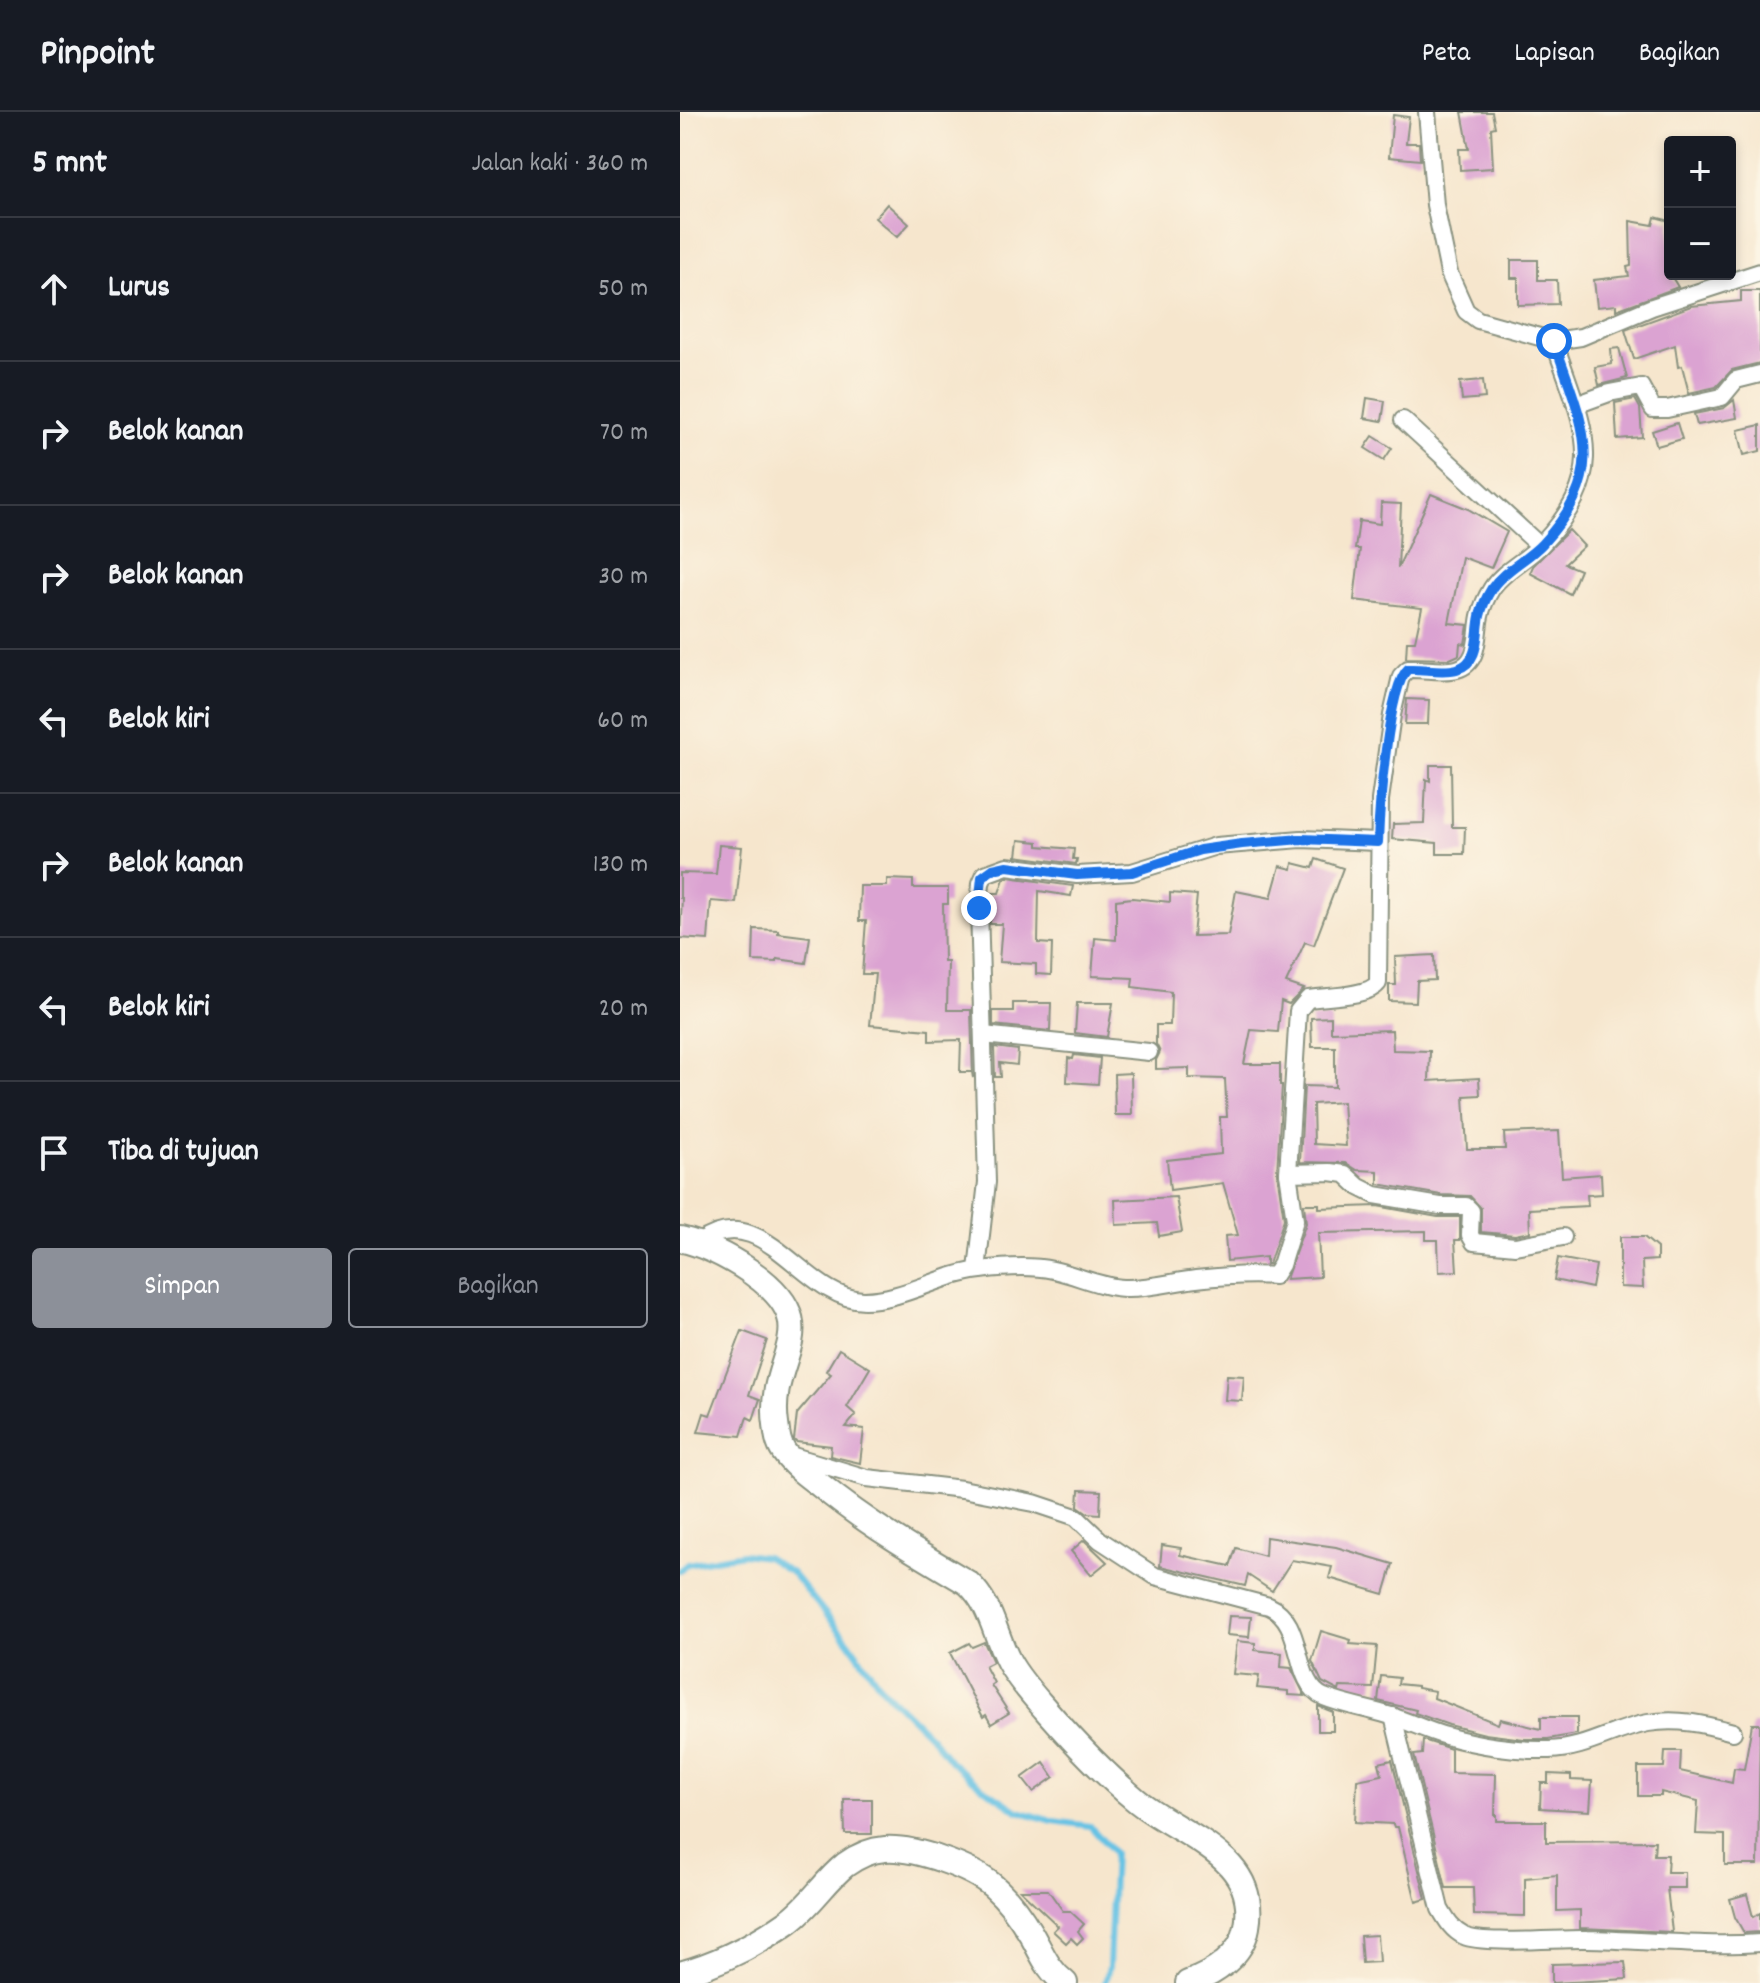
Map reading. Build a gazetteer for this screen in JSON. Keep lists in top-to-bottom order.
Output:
{
  "page": {
    "header": "Pinpoint",
    "nav": ["Peta", "Lapisan", "Bagikan"],
    "heading": ["5 mnt", "Jalan kaki · 360 m"],
    "map_buttons": ["+", "−"],
    "list": [
      ["Lurus", "50 m"],
      ["Belok kanan", "70 m"],
      ["Belok kanan", "30 m"],
      ["Belok kiri", "60 m"],
      ["Belok kanan", "130 m"],
      ["Belok kiri", "20 m"],
      "Tiba di tujuan"
    ],
    "buttons": ["Simpan", "Bagikan"]
  }
}
